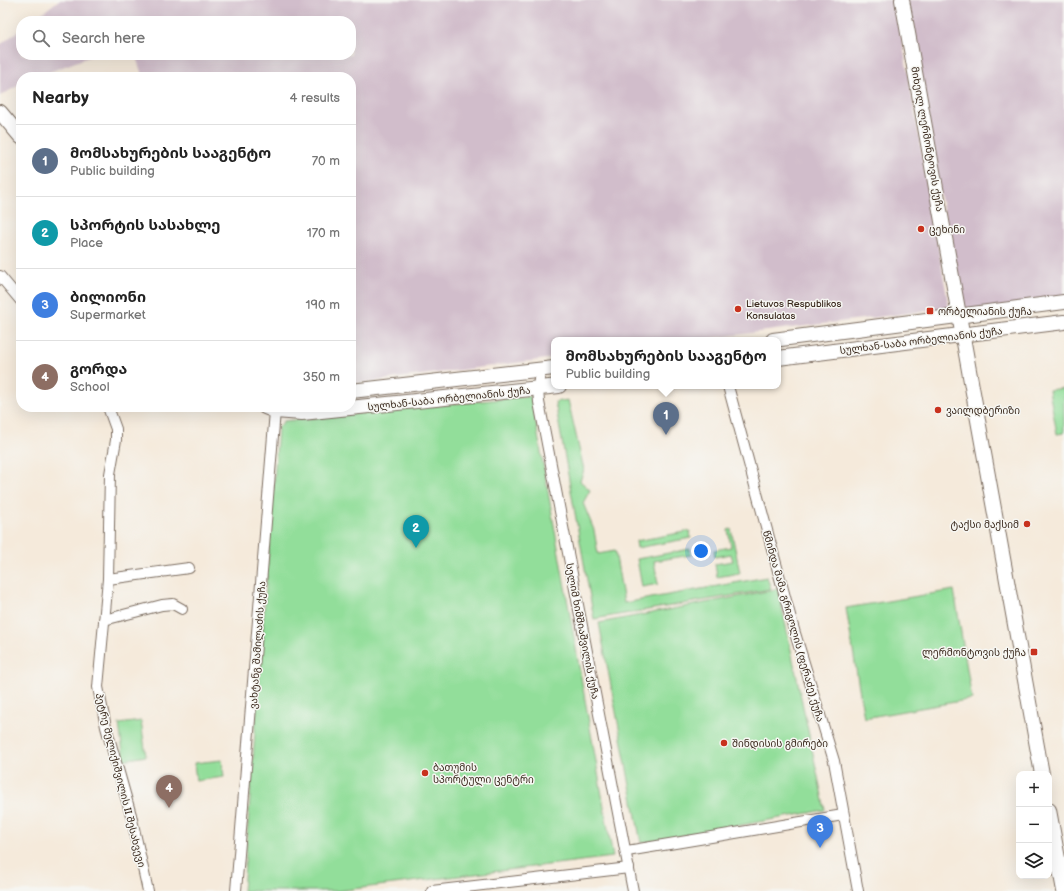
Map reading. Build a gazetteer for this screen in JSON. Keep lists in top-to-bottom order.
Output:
{
  "streets": {
    "street": [
      "მიხეილ ლერმონტოვის ქუჩა",
      "სულხან-საბა ორბელიანის ქუჩა",
      "წმინდა მამა გრიგოლის (ფერაძე) ქუჩა",
      "სელიმ ხიმშიაშვილის ქუჩა",
      "ვახტანგ შამილაძის ქუჩა",
      "პეტრე მელიქიშვილის II შესახვევი"
    ]
  },
  "crossings": [
    ["მიხეილ ლერმონტოვის ქუჩა", "სულხან-საბა ორბელიანის ქუჩა"],
    ["სულხან-საბა ორბელიანის ქუჩა", "სელიმ ხიმშიაშვილის ქუჩა"]
  ],
  "places": {
    "other": [
      "ცეხინი",
      "Lietuvos Respublikos Konsulatas",
      "ვაილდბერიზი",
      "ტაქსი მაქსიმ",
      "შინდისის გმირები",
      "ბათუმის სპორტული ცენტრი"
    ],
    "transit": ["ორბელიანის ქუჩა", "ლერმონტოვის ქუჩა"]
  },
  "page": {
    "search": "Search here",
    "heading": ["Nearby", "4 results"],
    "list": [
      {
        "mark": "1",
        "name": "მომსახურების სააგენტო",
        "note": "Public building",
        "value": "70 m"
      },
      {
        "mark": "2",
        "name": "სპორტის სასახლე",
        "note": "Place",
        "value": "170 m"
      },
      {
        "mark": "3",
        "name": "ბილიონი",
        "note": "Supermarket",
        "value": "190 m"
      },
      {
        "mark": "4",
        "name": "გორდა",
        "note": "School",
        "value": "350 m"
      }
    ],
    "popup": ["მომსახურების სააგენტო", "Public building"],
    "pins": [
      "1",
      "2",
      "4",
      "3"
    ],
    "map_buttons": ["+", "−"]
  }
}
